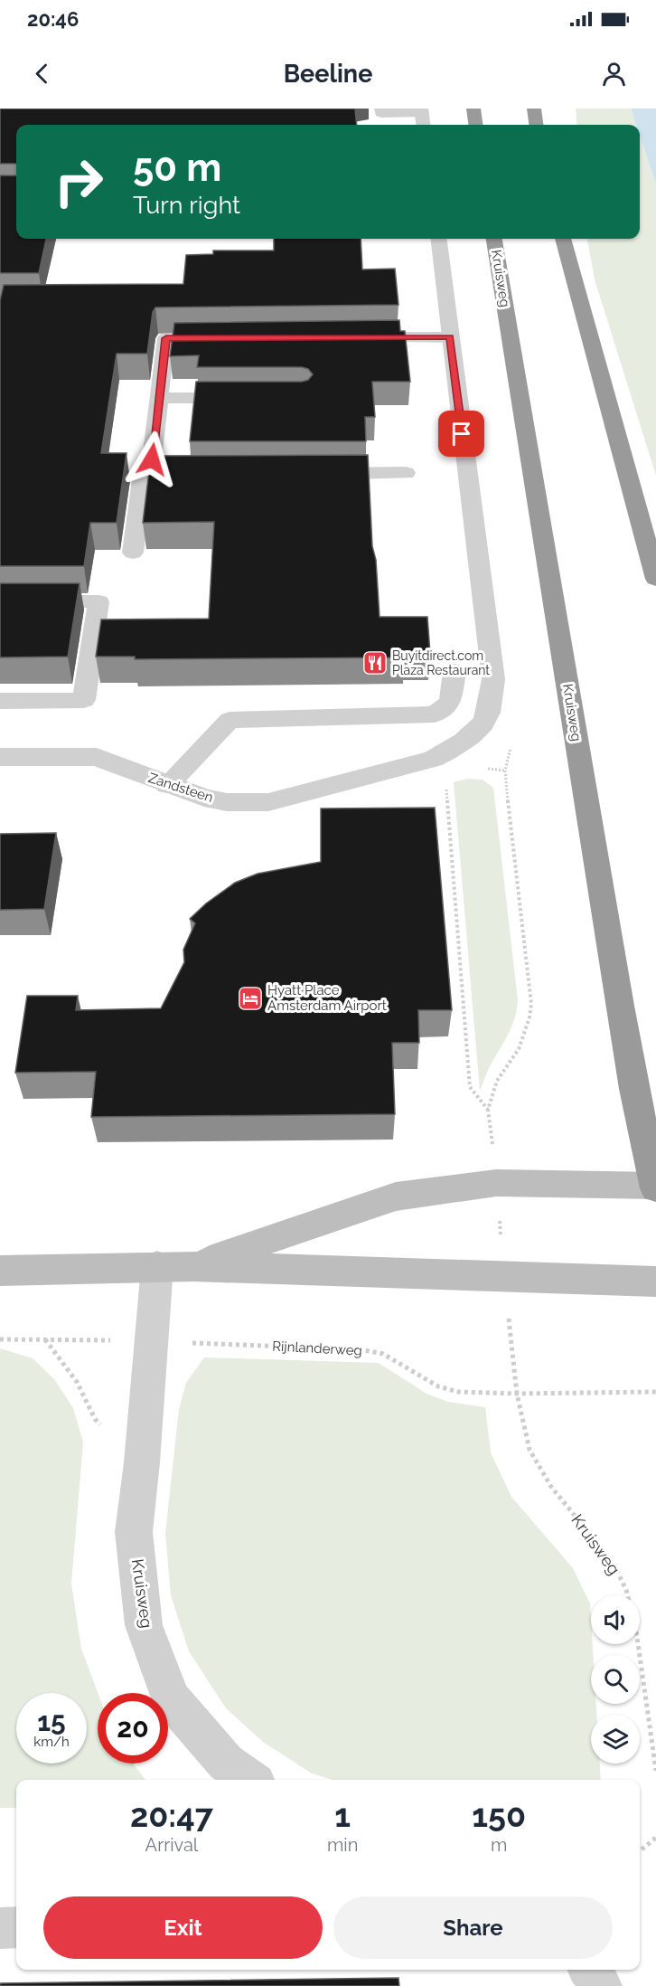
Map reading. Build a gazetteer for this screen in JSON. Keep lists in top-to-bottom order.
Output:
{
  "streets": {
    "highway": ["Kruisweg"],
    "street": ["Zandsteen"],
    "path": ["Rijnlanderweg"]
  },
  "crossings": [
    ["Kruisweg", "Rijnlanderweg"]
  ],
  "places": {
    "restaurant": ["Buyitdirect.com Plaza Restaurant"],
    "hotel": ["Hyatt Place Amsterdam Airport"]
  },
  "page": {
    "status": "20:46",
    "header": "Beeline",
    "turn": ["50 m", "Turn right"],
    "speed": "15 km/h",
    "limit": "20",
    "eta": [
      "20:47",
      "Arrival",
      "1",
      "min",
      "150",
      "m"
    ],
    "buttons": ["Exit", "Share"]
  }
}
